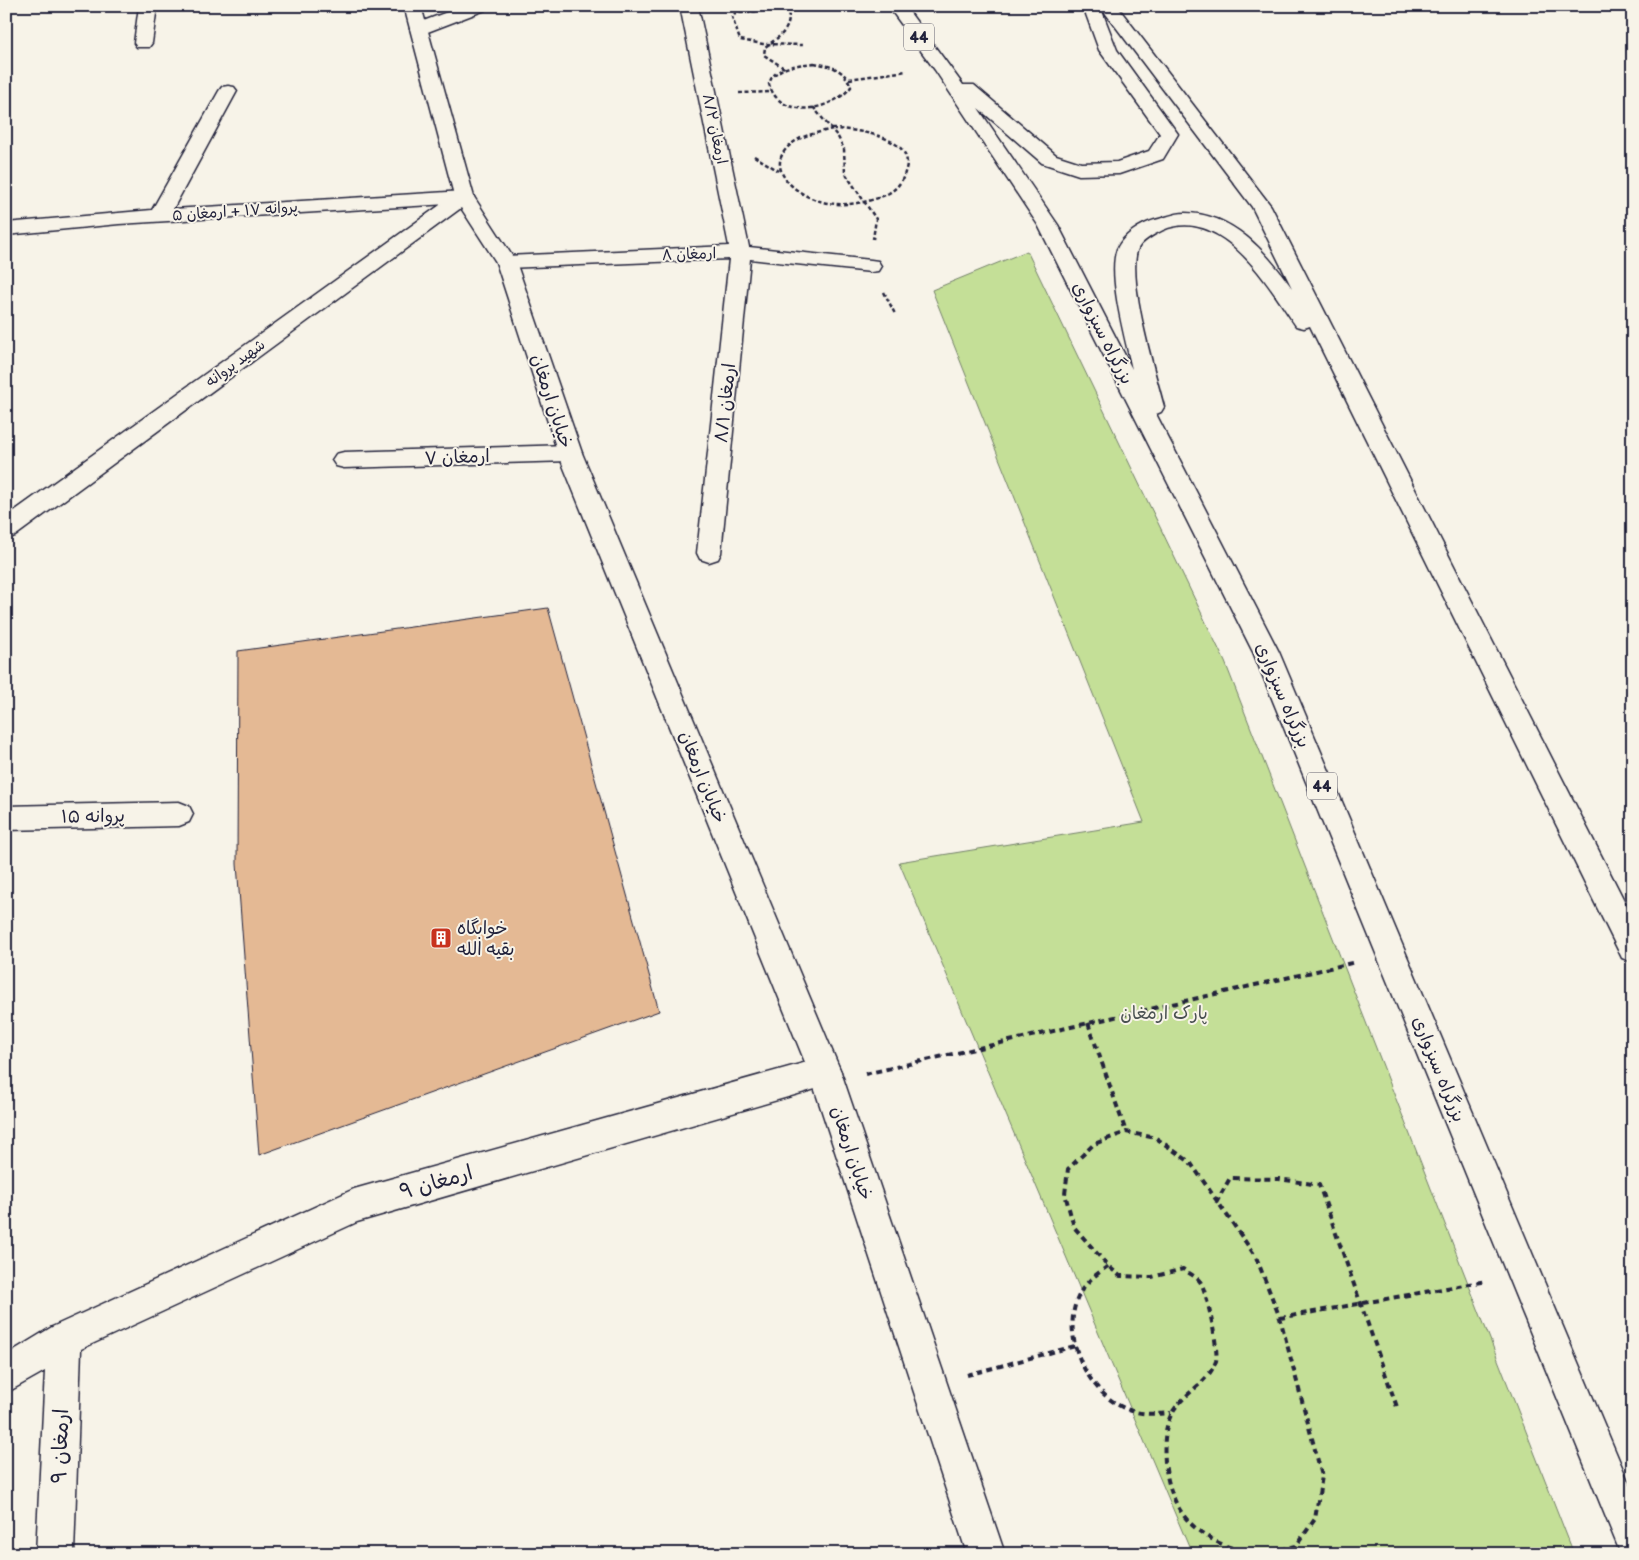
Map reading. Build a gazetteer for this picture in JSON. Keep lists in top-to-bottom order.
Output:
{
  "streets": {
    "main road": [
      "44",
      "ارمغان ۸/۲",
      "پروانه ۱۷ + ارمغان ۵",
      "ارمغان ۸",
      "بزرگراه سبزواری",
      "شهید پروانه",
      "خیابان ارمغان",
      "ارمغان ۸/۱",
      "ارمغان ۷",
      "پروانه ۱۵",
      "ارمغان ۹"
    ]
  },
  "crossings": [
    ["ارمغان ۸/۲", "ارمغان ۸"],
    ["ارمغان ۸/۲", "ارمغان ۸/۱"],
    ["پروانه ۱۷ + ارمغان ۵", "شهید پروانه"],
    ["پروانه ۱۷ + ارمغان ۵", "خیابان ارمغان"],
    ["ارمغان ۸", "خیابان ارمغان"],
    ["ارمغان ۸", "ارمغان ۸/۱"],
    ["شهید پروانه", "خیابان ارمغان"],
    ["خیابان ارمغان", "ارمغان ۷"],
    ["خیابان ارمغان", "ارمغان ۹"]
  ],
  "parks": ["پارک ارمغان"],
  "places": {
    "building": ["خوابگاه بقیه الله"]
  }
}
